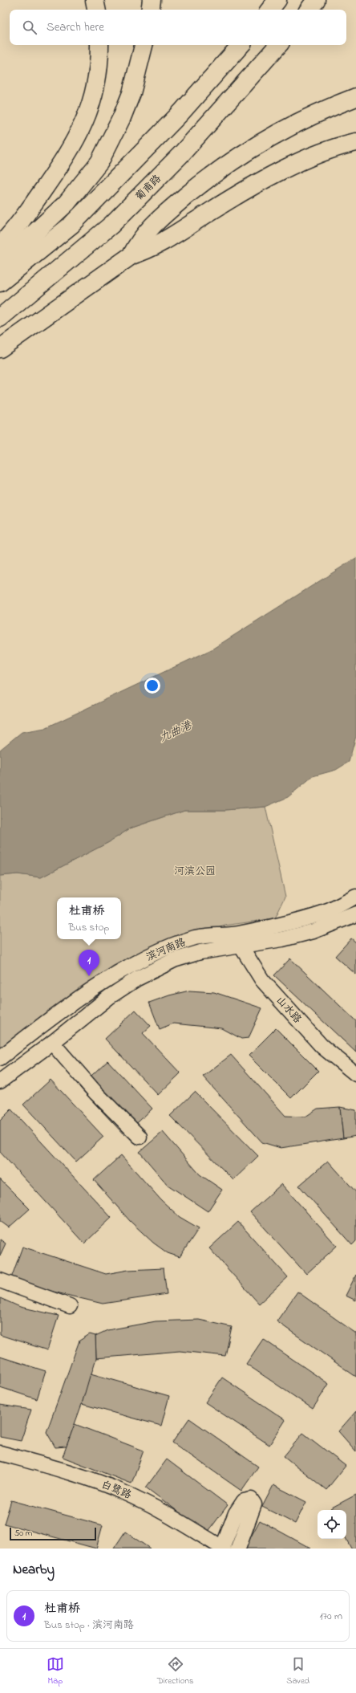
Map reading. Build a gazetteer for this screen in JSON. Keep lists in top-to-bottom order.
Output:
{
  "streets": {
    "main road": ["葡甫路"],
    "street": ["滨河南路", "山水路", "白鹭路"]
  },
  "crossings": [
    ["滨河南路", "山水路"]
  ],
  "water": ["九曲港"],
  "parks": ["河滨公园"],
  "scale_bar": "50 m",
  "page": {
    "search": "Search here",
    "popup": ["杜甫桥", "Bus stop"],
    "pins": "1",
    "scale": "50 m",
    "heading": "Nearby",
    "list": [
      {
        "mark": "1",
        "name": "杜甫桥",
        "note": "Bus stop · 滨河南路",
        "value": "170 m"
      }
    ],
    "nav": ["Map", "Directions", "Saved"]
  }
}
